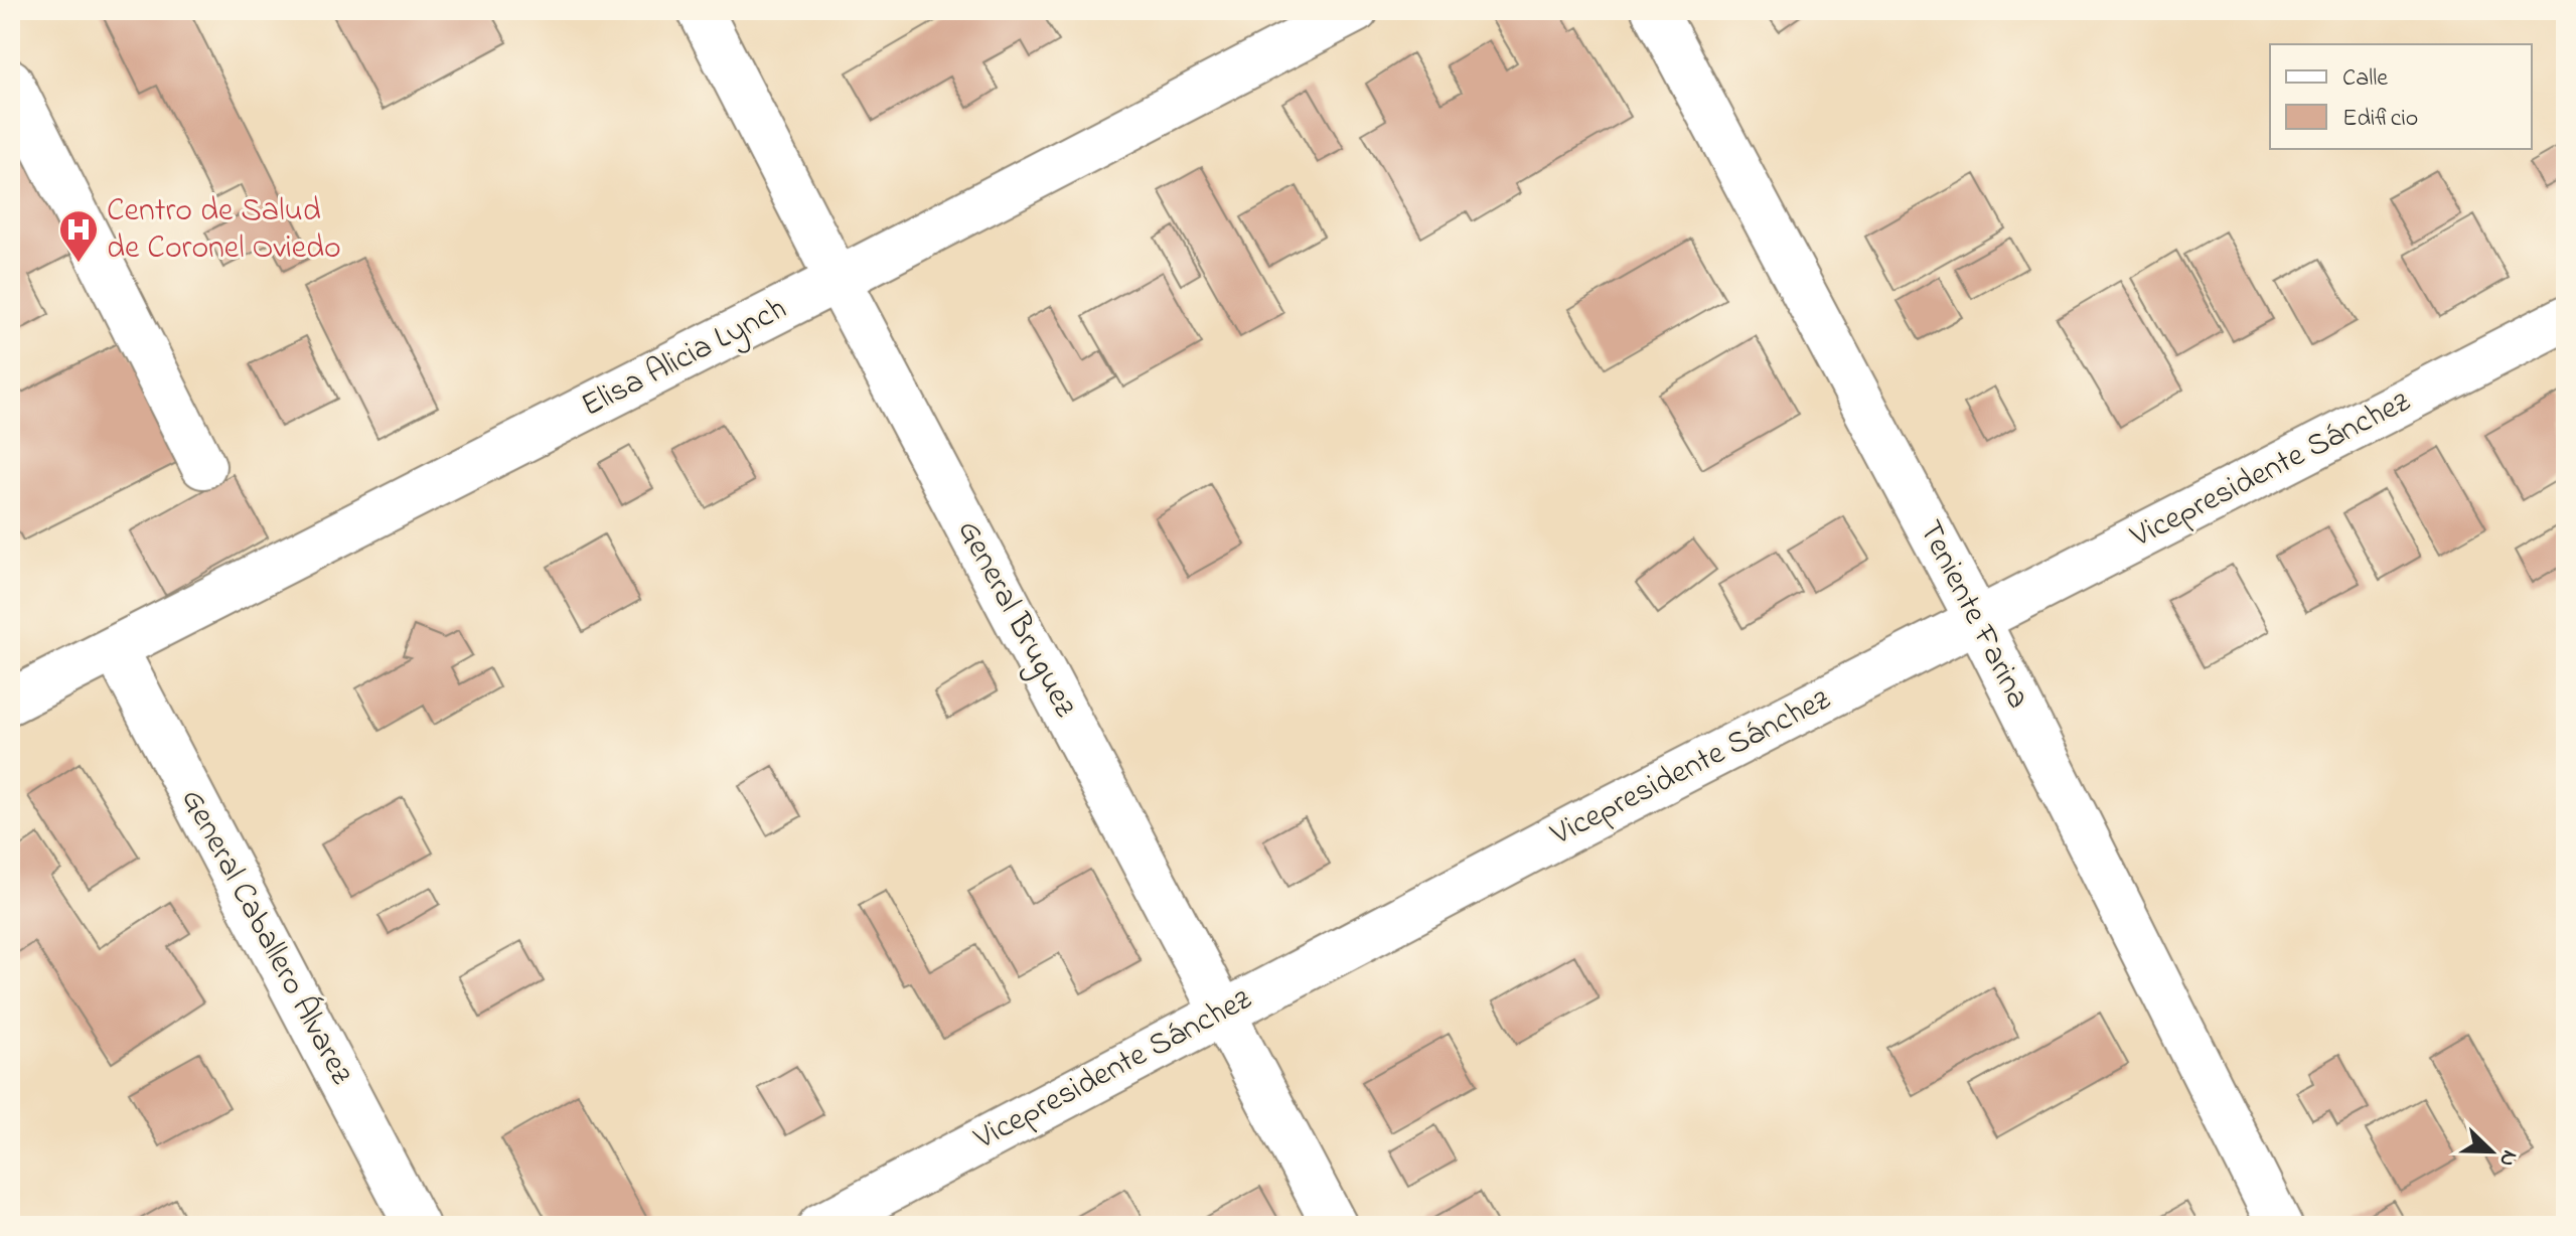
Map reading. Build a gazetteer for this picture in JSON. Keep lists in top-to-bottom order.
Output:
{
  "streets": {
    "street": [
      "Elisa Alicia Lynch",
      "Vicepresidente Sánchez",
      "Teniente Farina",
      "General Bruguez",
      "General Caballero Álvarez"
    ]
  },
  "crossings": [
    ["Elisa Alicia Lynch", "General Bruguez"],
    ["Elisa Alicia Lynch", "General Caballero Álvarez"],
    ["Vicepresidente Sánchez", "Teniente Farina"],
    ["Vicepresidente Sánchez", "General Bruguez"]
  ],
  "places": {
    "hospital": ["Centro de Salud de Coronel Oviedo"]
  },
  "legend": ["Calle", "Edificio"],
  "north": "bottom right"
}
